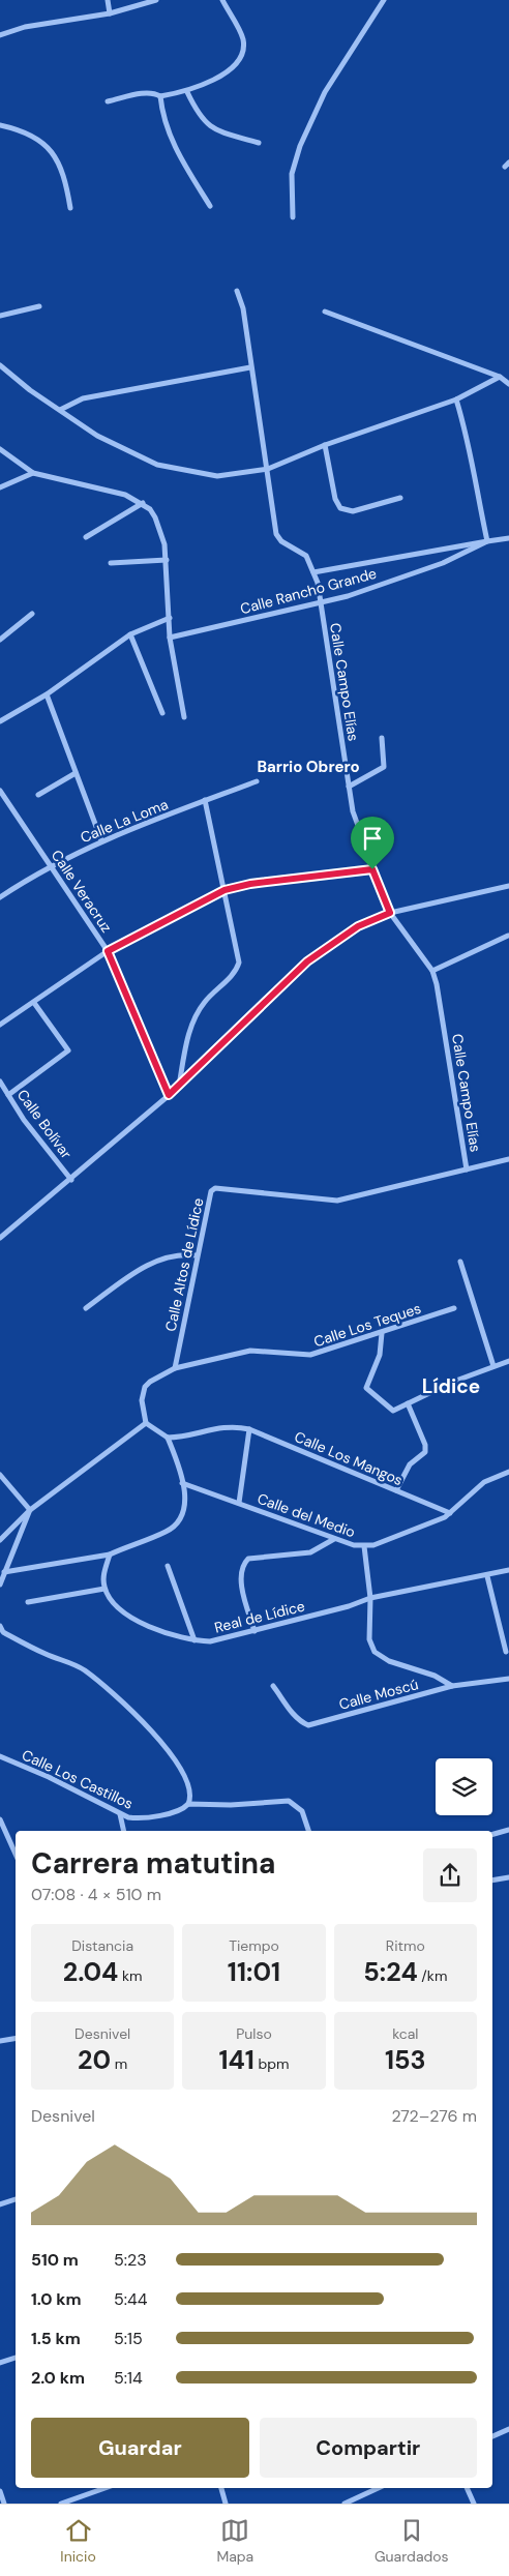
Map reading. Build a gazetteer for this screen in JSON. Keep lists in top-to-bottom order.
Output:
{
  "streets": {
    "street": [
      "Calle Rancho Grande",
      "Calle Campo Elías",
      "Calle La Loma",
      "Calle Veracruz",
      "Calle Bolívar",
      "Calle Altos de Lídice",
      "Calle Los Teques",
      "Calle Los Mangos",
      "Calle del Medio",
      "Real de Lídice",
      "Calle Moscú",
      "Calle Los Castillos"
    ]
  },
  "crossings": [
    ["Calle Rancho Grande", "Calle Campo Elías"],
    ["Calle Campo Elías", "Calle Altos de Lídice"],
    ["Calle La Loma", "Calle Veracruz"],
    ["Calle Altos de Lídice", "Calle Los Teques"],
    ["Calle Los Mangos", "Calle del Medio"]
  ],
  "districts": ["Barrio Obrero", "Lídice"],
  "page": {
    "heading": ["Carrera matutina", "07:08 · 4 × 510 m"],
    "stats": [
      ["Distancia", "2.04 km"],
      ["Tiempo", "11:01"],
      ["Ritmo", "5:24 /km"],
      ["Desnivel", "20 m"],
      ["Pulso", "141 bpm"],
      ["kcal", "153"]
    ],
    "chart": ["Desnivel", "272–276 m"],
    "list": [
      {
        "name": "510 m",
        "note": "5:23"
      },
      {
        "name": "1.0 km",
        "note": "5:44"
      },
      {
        "name": "1.5 km",
        "note": "5:15"
      },
      {
        "name": "2.0 km",
        "note": "5:14"
      }
    ],
    "buttons": ["Guardar", "Compartir"],
    "tabs": ["Inicio", "Mapa", "Guardados"]
  }
}
